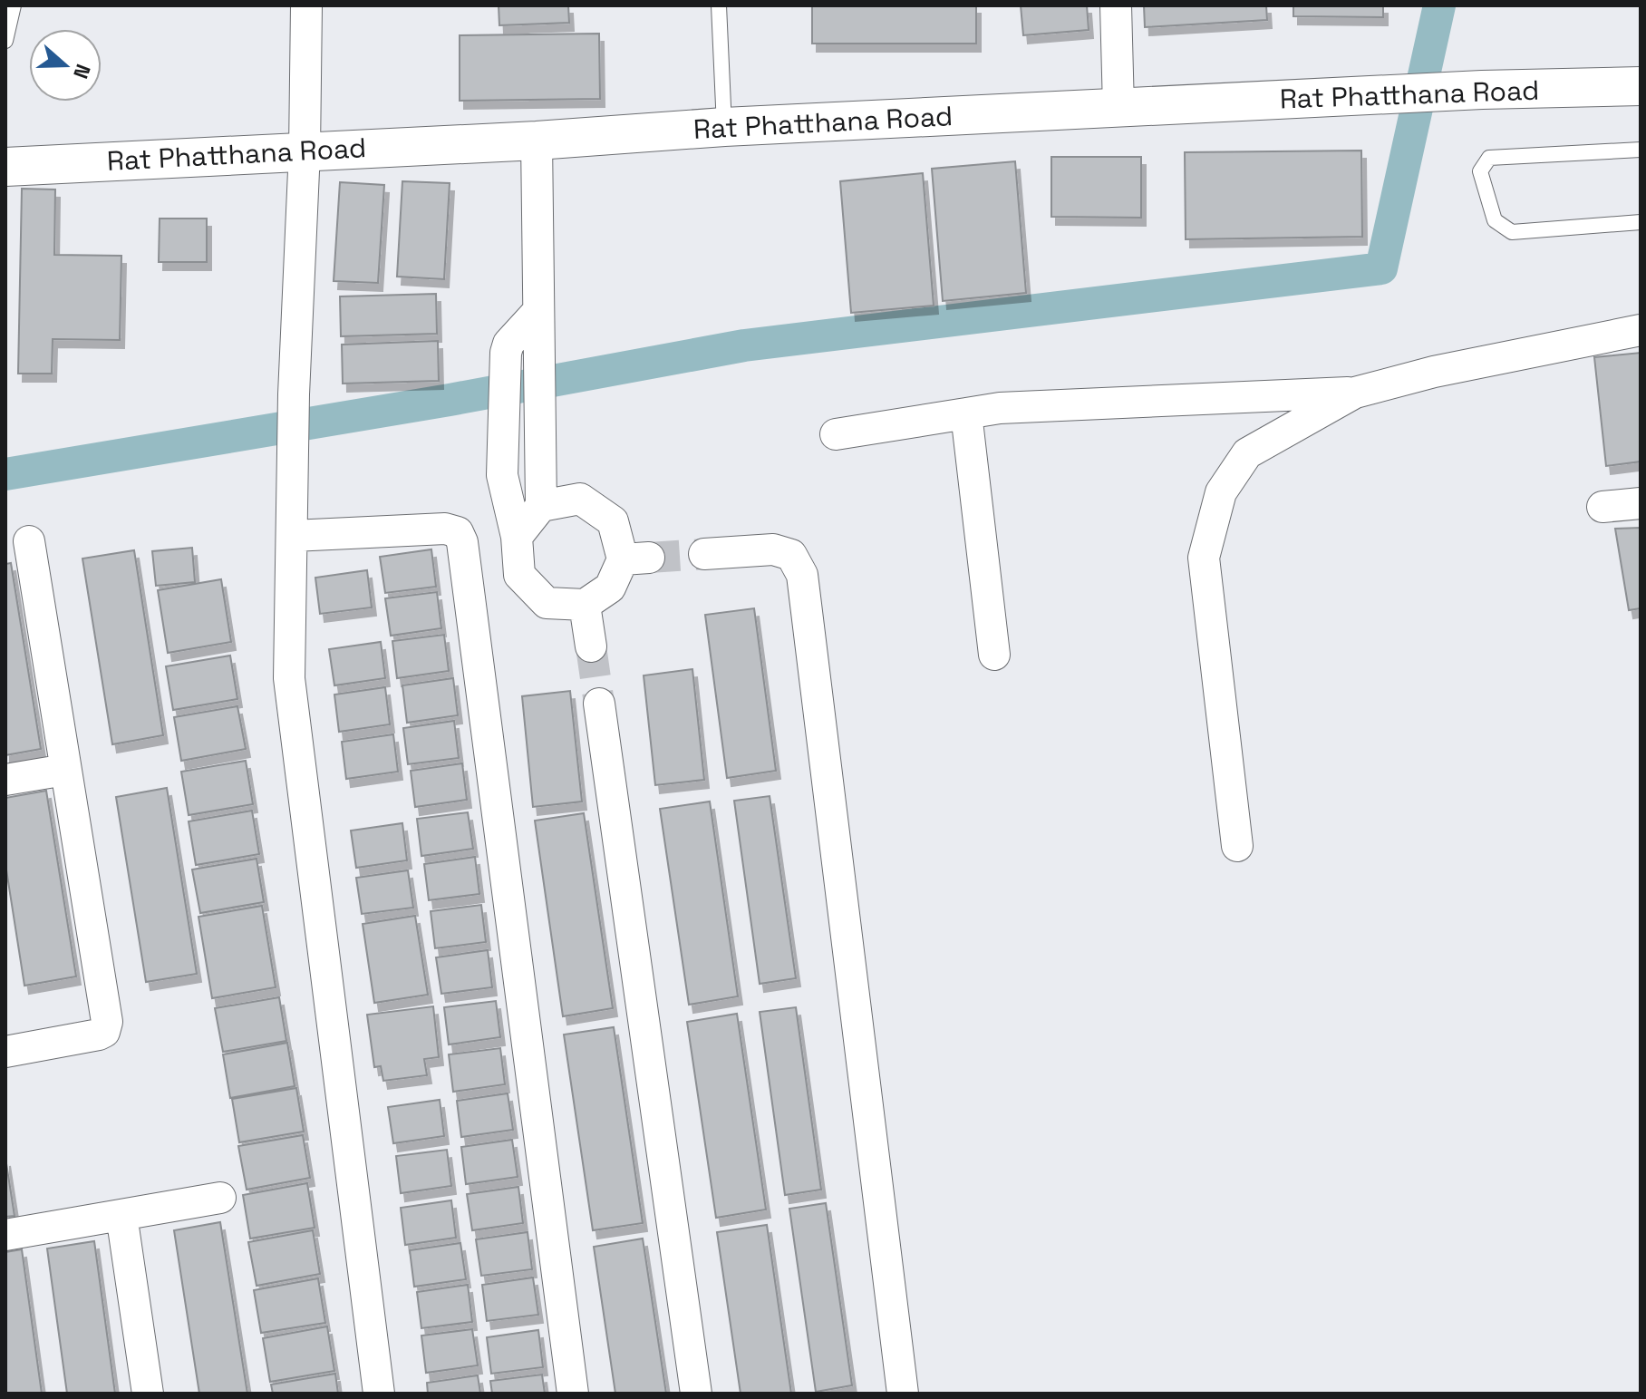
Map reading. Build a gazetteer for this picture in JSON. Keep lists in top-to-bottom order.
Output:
{
  "streets": {
    "street": ["Rat Phatthana Road"]
  },
  "north": "right"
}
